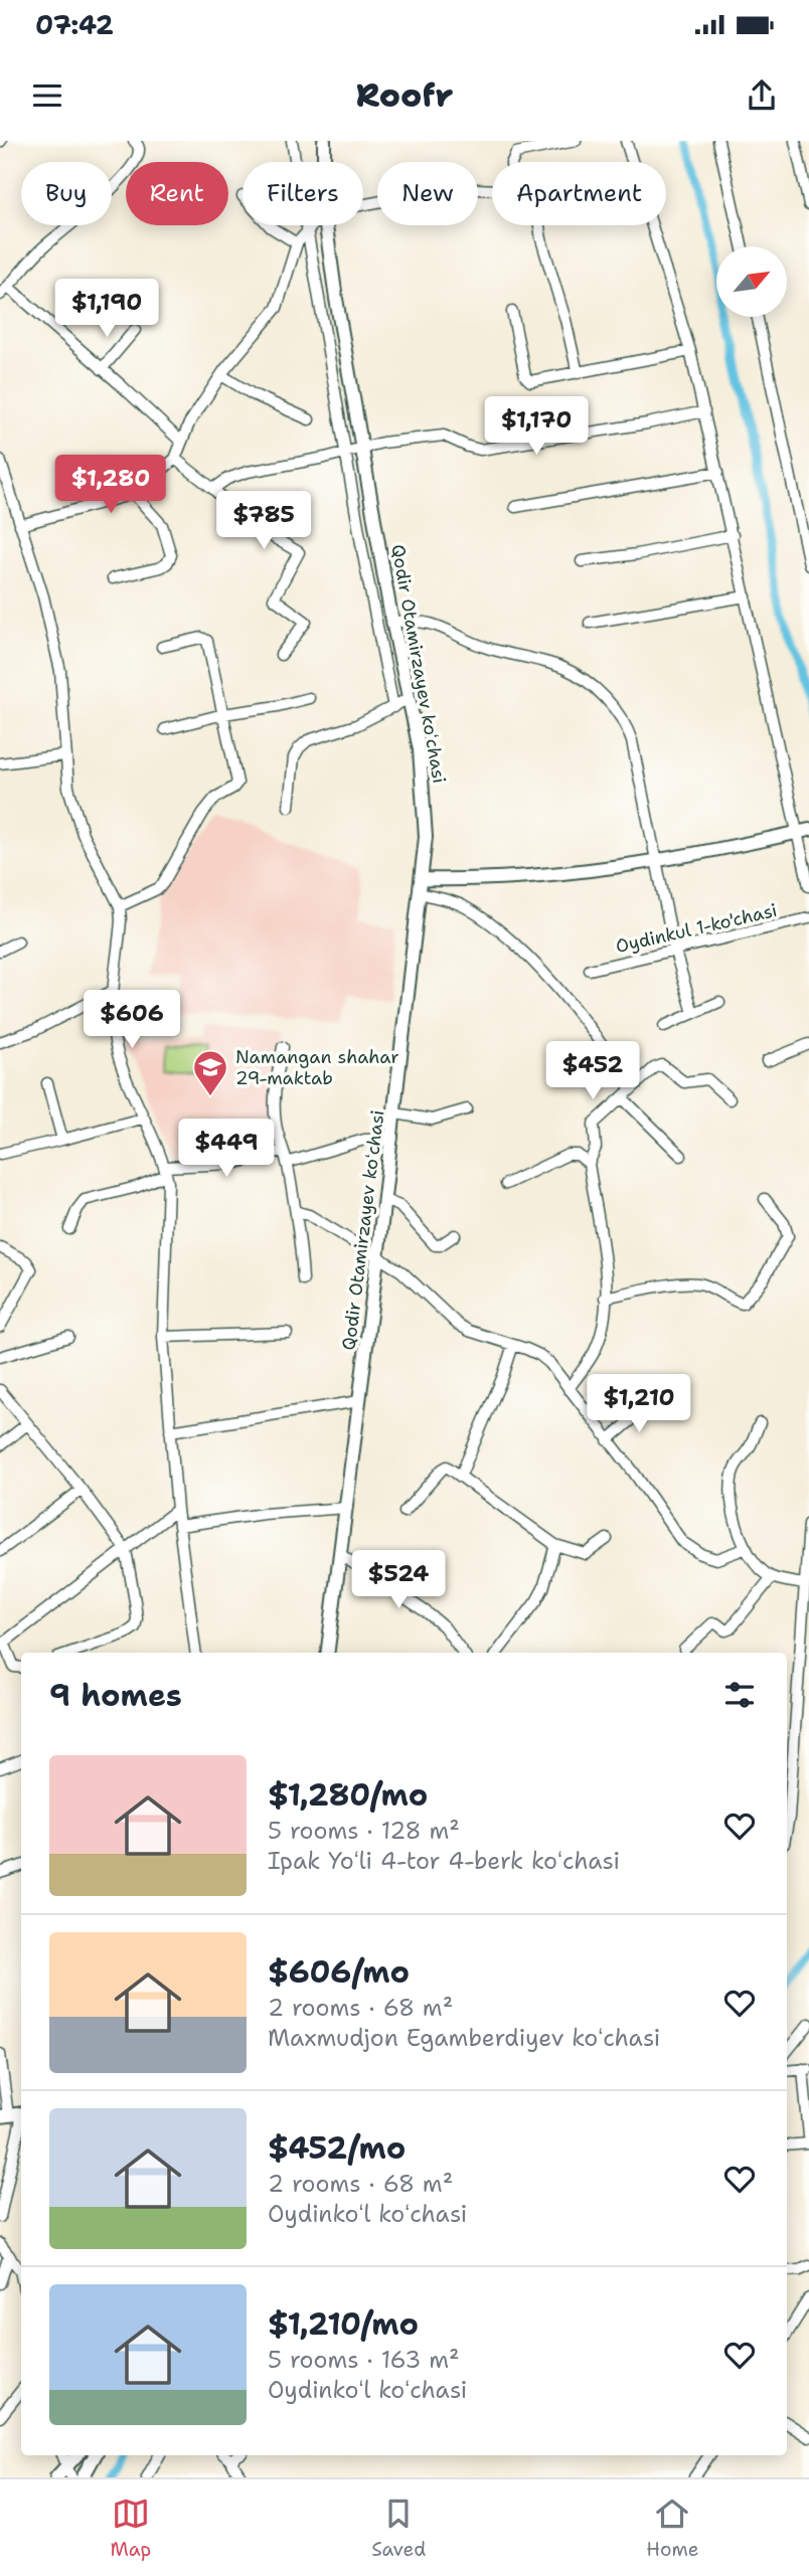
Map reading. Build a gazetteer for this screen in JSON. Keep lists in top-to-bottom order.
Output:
{
  "streets": {
    "main road": ["Qodir Otamirzayev koʻchasi"],
    "street": ["Oydinkul 1-ko'chasi"]
  },
  "places": {
    "school or university": ["Namangan shahar 29-maktab"]
  },
  "north": "top right",
  "page": {
    "status": "07:42",
    "header": "Roofr",
    "chip": [
      "Buy",
      "Rent",
      "Filters",
      "New",
      "Apartment"
    ],
    "price": [
      "$1,190",
      "$1,170",
      "$1,280",
      "$785",
      "$606",
      "$452",
      "$449",
      "$1,210",
      "$524"
    ],
    "heading": "9 homes",
    "list": [
      {
        "name": "$1,280/mo",
        "note": "5 rooms · 128 m² · Ipak Yoʻli 4-tor 4-berk koʻchasi"
      },
      {
        "name": "$606/mo",
        "note": "2 rooms · 68 m² · Maxmudjon Egamberdiyev koʻchasi"
      },
      {
        "name": "$452/mo",
        "note": "2 rooms · 68 m² · Oydinkoʻl koʻchasi"
      },
      {
        "name": "$1,210/mo",
        "note": "5 rooms · 163 m² · Oydinkoʻl koʻchasi"
      }
    ],
    "tabs": ["Map", "Saved", "Home"]
  }
}
